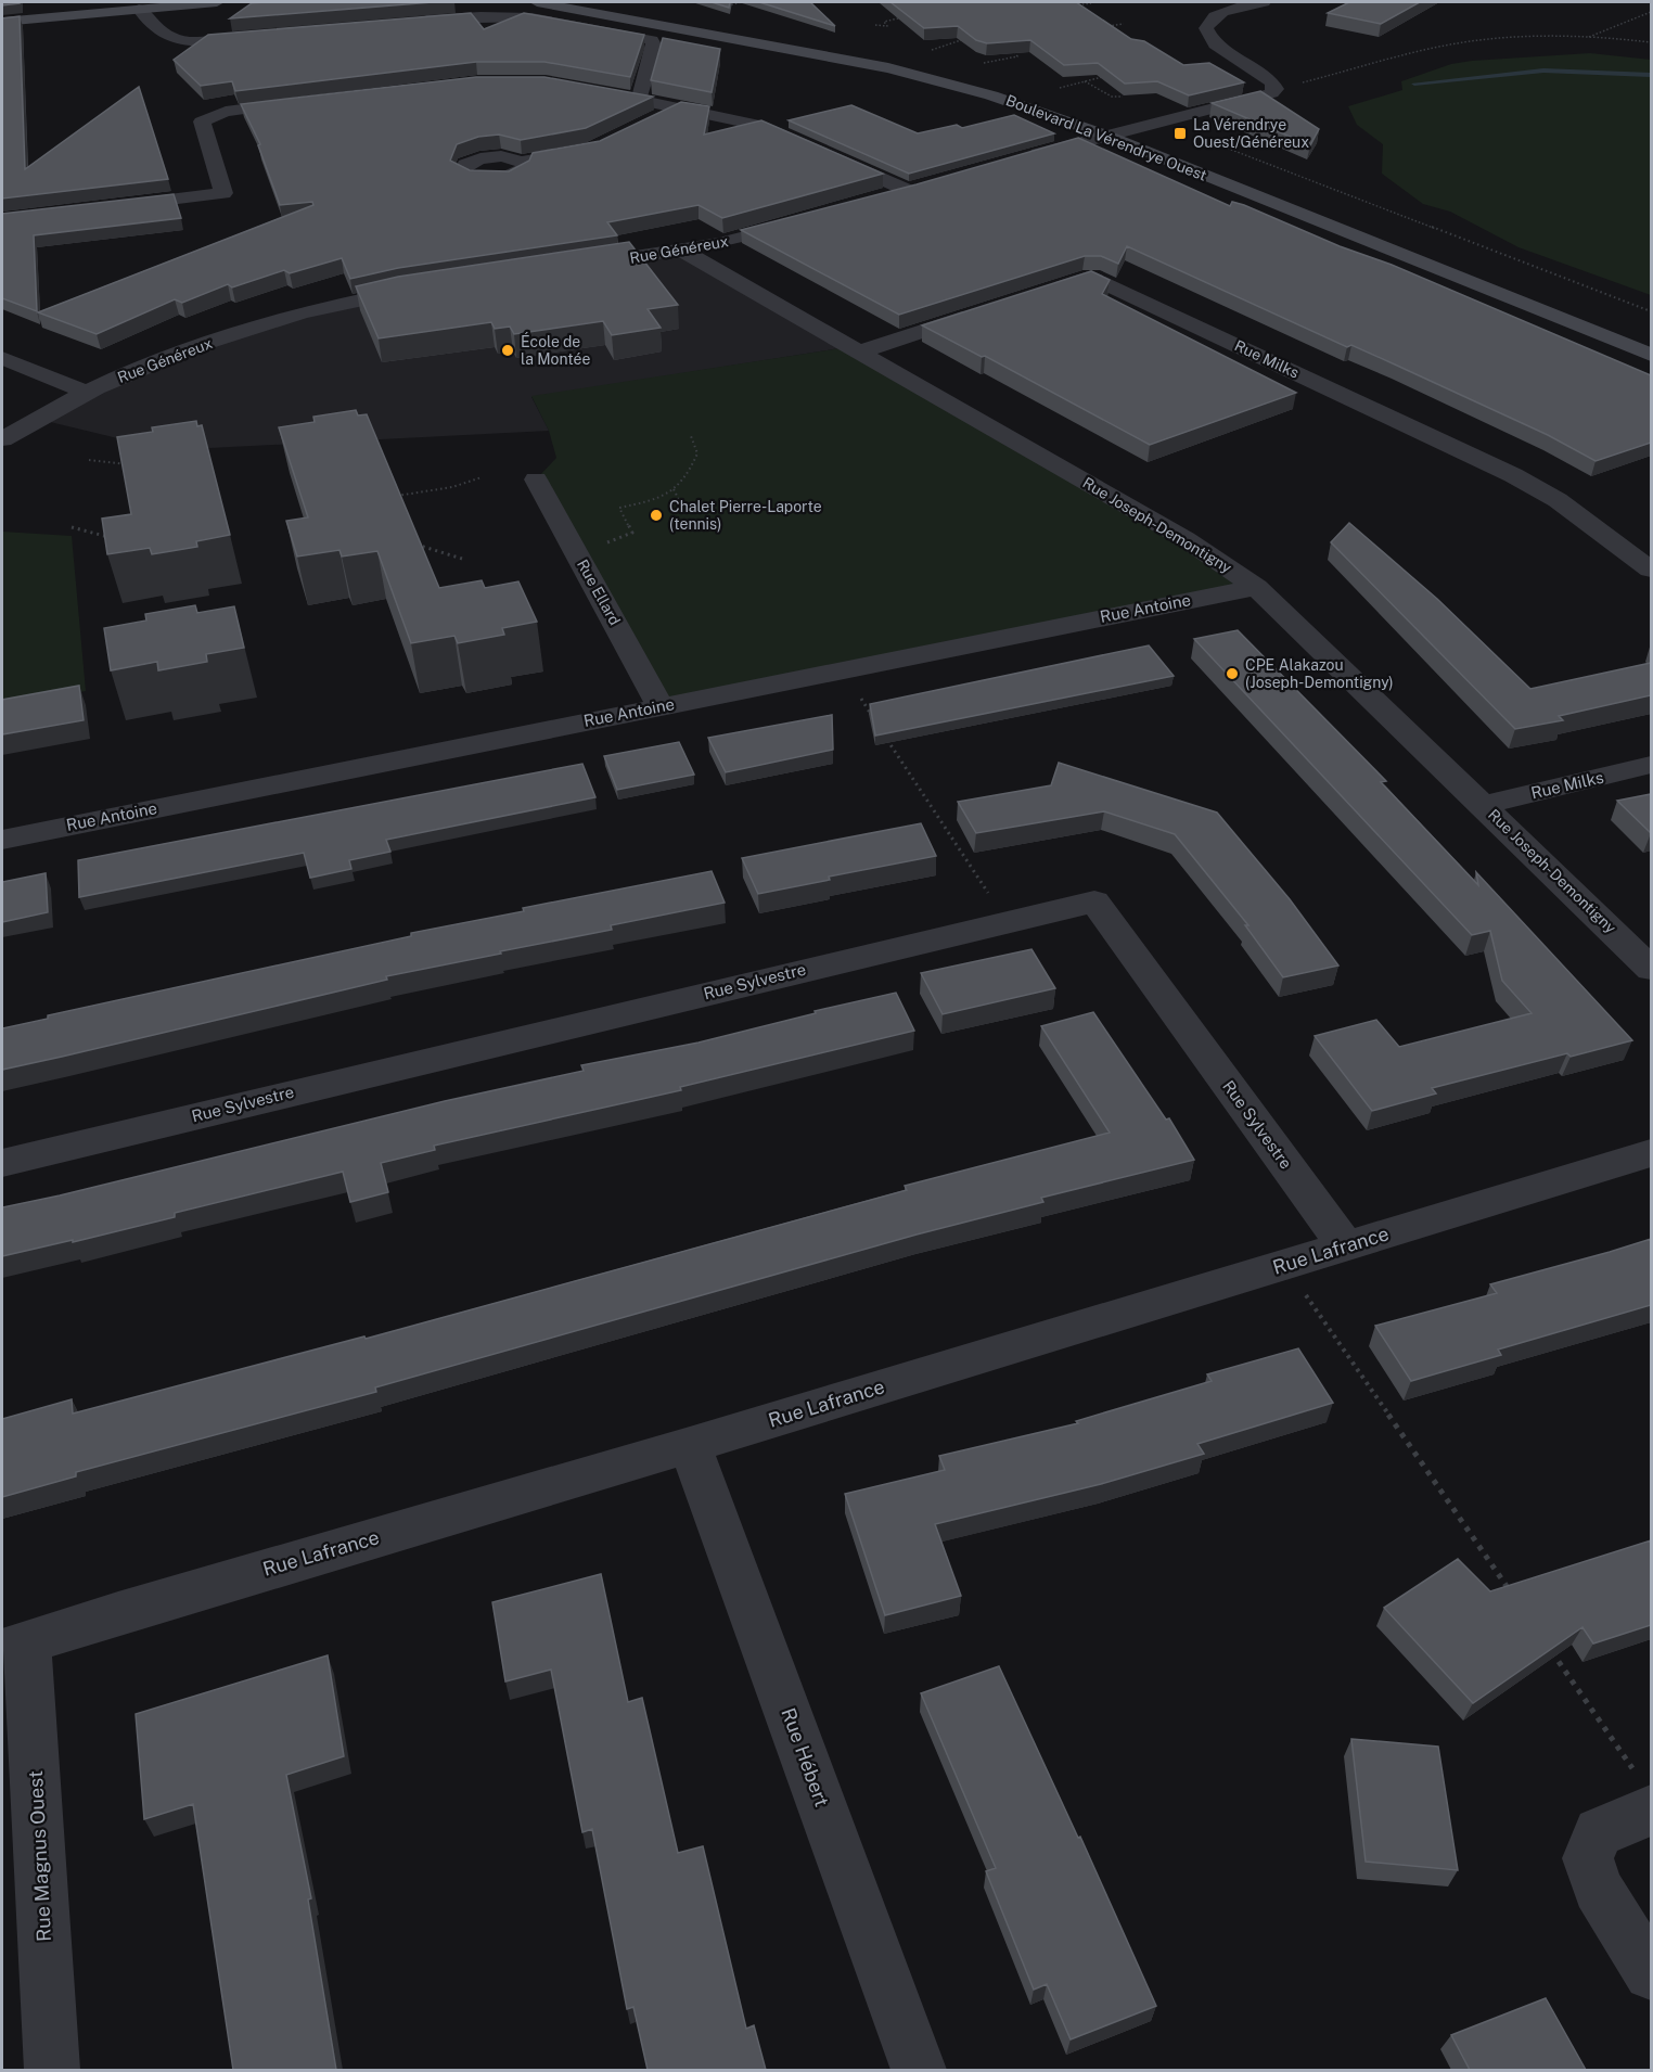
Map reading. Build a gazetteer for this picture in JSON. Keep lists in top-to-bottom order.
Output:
{
  "streets": {
    "main road": ["Boulevard La Vérendrye Ouest"],
    "street": [
      "Rue Généreux",
      "Rue Milks",
      "Rue Joseph-Demontigny",
      "Rue Ellard",
      "Rue Antoine",
      "Rue Sylvestre",
      "Rue Lafrance",
      "Rue Hébert",
      "Rue Magnus Ouest"
    ]
  },
  "crossings": [
    ["Rue Généreux", "Rue Joseph-Demontigny"],
    ["Rue Milks", "Rue Joseph-Demontigny"],
    ["Rue Joseph-Demontigny", "Rue Antoine"],
    ["Rue Ellard", "Rue Antoine"],
    ["Rue Sylvestre", "Rue Lafrance"],
    ["Rue Lafrance", "Rue Hébert"],
    ["Rue Lafrance", "Rue Magnus Ouest"]
  ],
  "places": {
    "transit": ["La Vérendrye Ouest/Généreux"],
    "other": ["École de la Montée", "Chalet Pierre-Laporte (tennis)", "CPE Alakazou (Joseph-Demontigny)"]
  }
}
